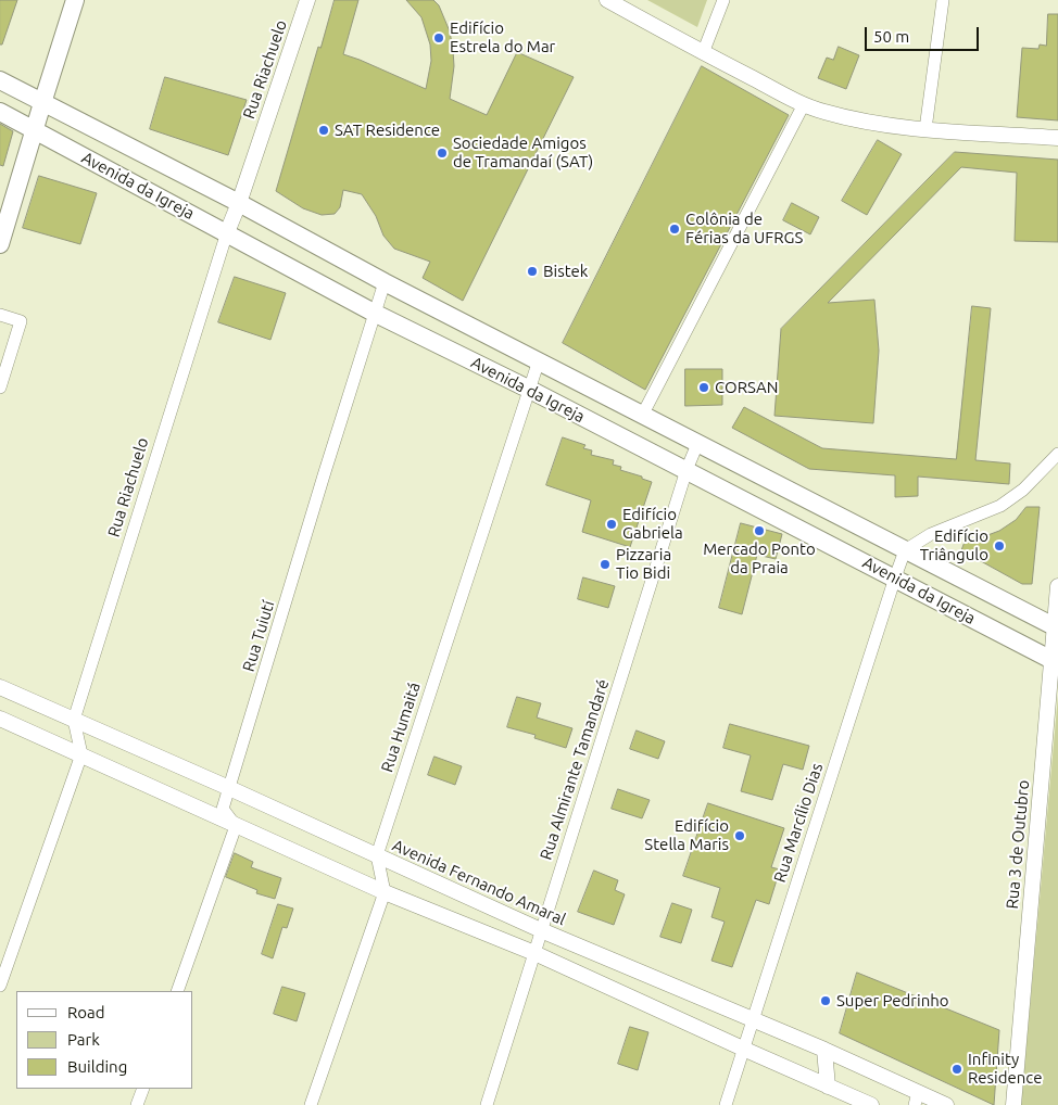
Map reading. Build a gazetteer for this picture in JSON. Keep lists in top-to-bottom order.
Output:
{
  "streets": {
    "main road": ["Avenida da Igreja"],
    "street": [
      "Rua Riachuelo",
      "Rua Tuiutí",
      "Rua Humaitá",
      "Rua Almirante Tamandaré",
      "Rua Marcílio Dias",
      "Rua 3 de Outubro",
      "Avenida Fernando Amaral"
    ]
  },
  "crossings": [
    ["Rua Riachuelo", "Avenida da Igreja"],
    ["Rua Riachuelo", "Avenida Fernando Amaral"],
    ["Avenida da Igreja", "Rua Tuiutí"],
    ["Avenida da Igreja", "Rua Humaitá"],
    ["Avenida da Igreja", "Rua Almirante Tamandaré"],
    ["Avenida da Igreja", "Rua Marcílio Dias"],
    ["Avenida da Igreja", "Rua 3 de Outubro"],
    ["Rua Tuiutí", "Avenida Fernando Amaral"],
    ["Rua Humaitá", "Avenida Fernando Amaral"],
    ["Rua Almirante Tamandaré", "Avenida Fernando Amaral"],
    ["Rua Marcílio Dias", "Avenida Fernando Amaral"]
  ],
  "places": [
    "Edifício Estrela do Mar",
    "SAT Residence",
    "Sociedade Amigos de Tramandaí (SAT)",
    "Colônia de Férias da UFRGS",
    "Bistek",
    "CORSAN",
    "Edifício Gabriela",
    "Mercado Ponto da Praia",
    "Edifício Triângulo",
    "Pizzaria Tio Bidi",
    "Edifício Stella Maris",
    "Super Pedrinho",
    "Infinity Residence"
  ],
  "legend": ["Road", "Park", "Building"],
  "scale_bar": "50 m"
}
